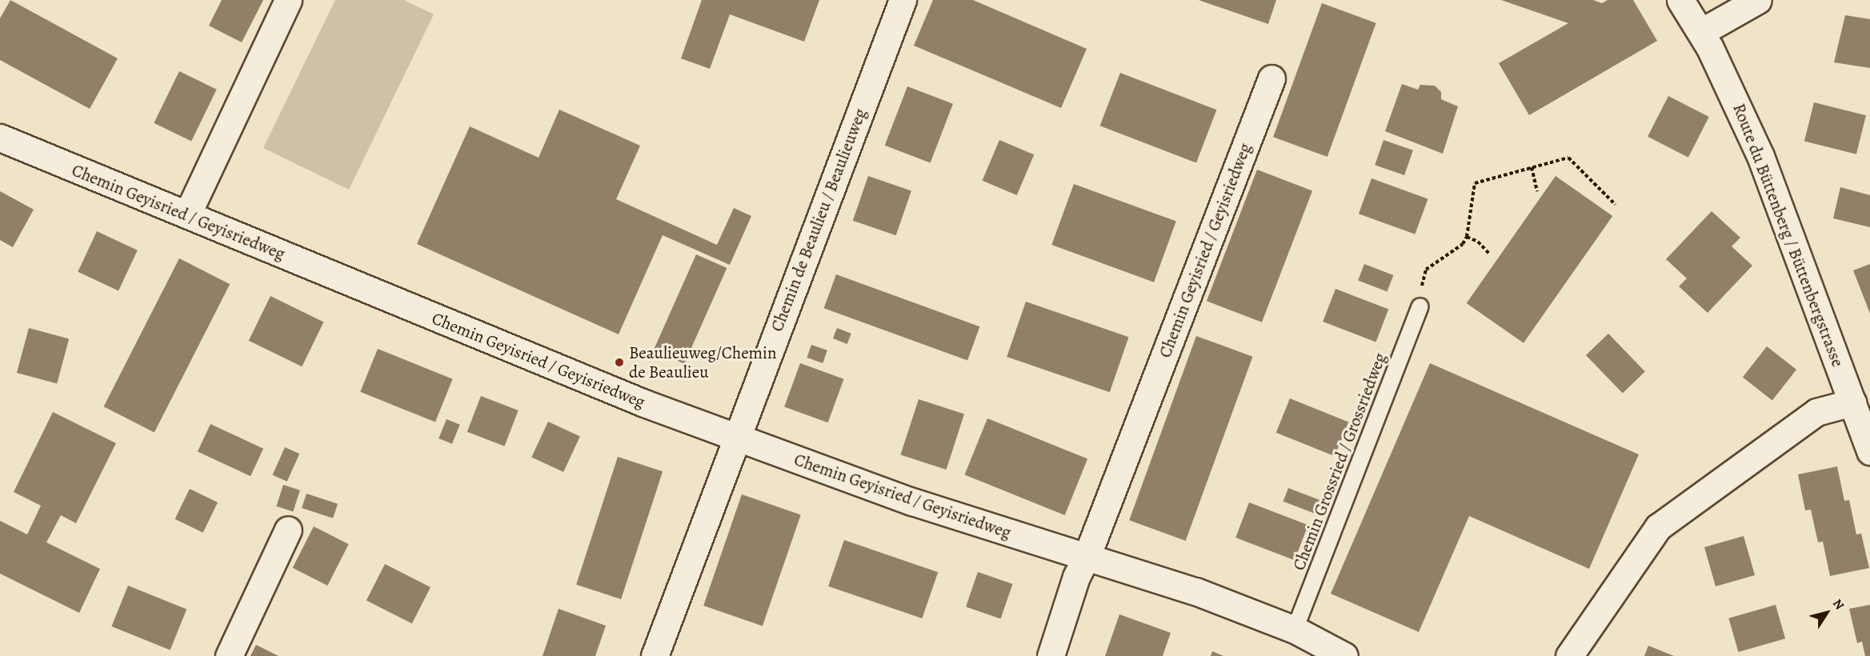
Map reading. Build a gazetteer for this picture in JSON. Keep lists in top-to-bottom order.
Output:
{
  "streets": {
    "street": ["Chemin Geyisried / Geyisriedweg", "Chemin de Beaulieu / Beaulieuweg", "Route du Büttenberg / Büttenbergstrasse"],
    "lane": ["Chemin Grossried / Grossriedweg"]
  },
  "crossings": [
    ["Chemin Geyisried / Geyisriedweg", "Chemin de Beaulieu / Beaulieuweg"],
    ["Chemin Geyisried / Geyisriedweg", "Chemin Grossried / Grossriedweg"]
  ],
  "places": ["Beaulieuweg/Chemin de Beaulieu"],
  "north": "top right"
}
